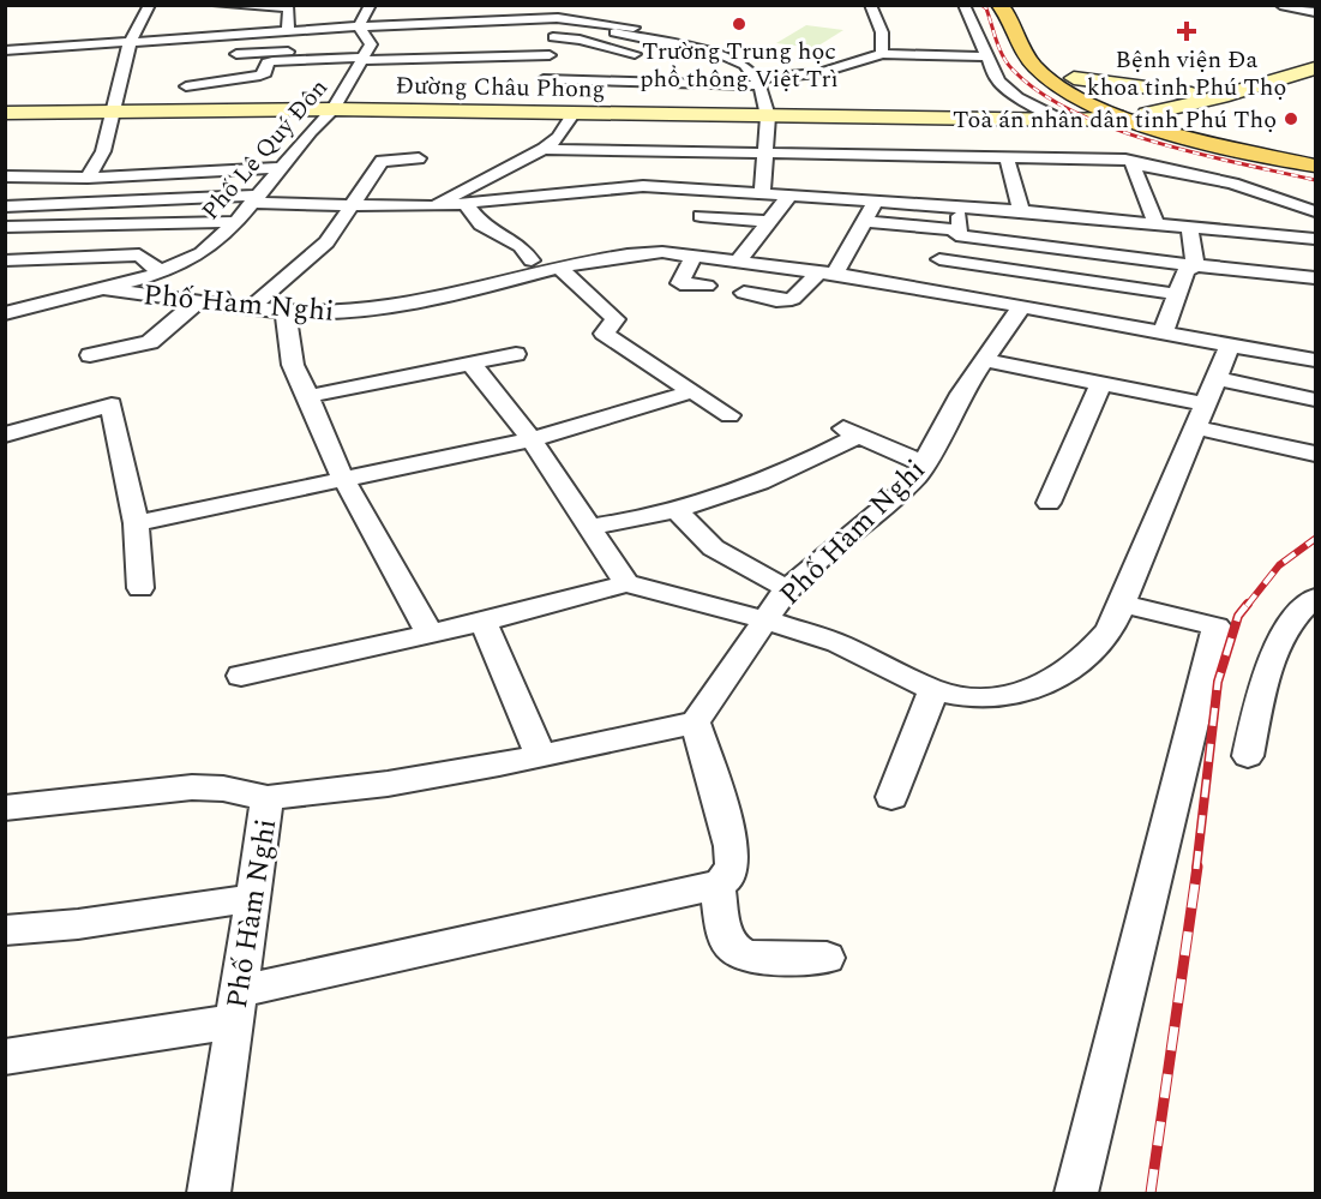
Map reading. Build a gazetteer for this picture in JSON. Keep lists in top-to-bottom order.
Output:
{
  "streets": {
    "street": ["Đường Châu Phong", "Phố Lê Quý Đôn", "Phố Hàm Nghi"]
  },
  "crossings": [
    ["Đường Châu Phong", "Phố Lê Quý Đôn"],
    ["Phố Lê Quý Đôn", "Phố Hàm Nghi"]
  ],
  "places": {
    "other": ["Trường Trung học phổ thông Việt Trì", "Toà án nhân dân tỉnh Phú Thọ"],
    "health": ["Bệnh viện Đa khoa tỉnh Phú Thọ"]
  }
}
